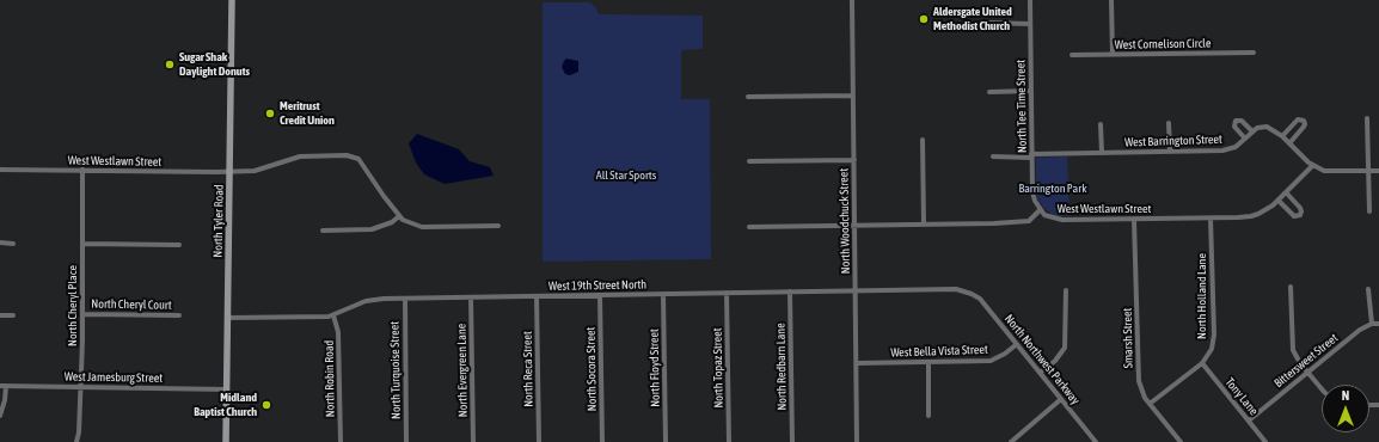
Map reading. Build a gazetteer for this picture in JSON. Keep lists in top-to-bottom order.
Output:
{
  "streets": {
    "main road": ["North Tyler Road"],
    "street": [
      "West Cornelison Circle",
      "North Tee Time Street",
      "West Barrington Street",
      "West Westlawn Street",
      "North Woodchuck Street",
      "West 19th Street North",
      "North Holland Lane",
      "North Cheryl Court",
      "North Cheryl Place",
      "Smarsh Street",
      "West Bella Vista Street",
      "North Northwest Parkway",
      "Bittersweet Street",
      "North Redbarn Lane",
      "North Floyd Street",
      "North Topaz Street",
      "North Reca Street",
      "North Socora Street",
      "North Turquoise Street",
      "North Evergreen Lane",
      "West Jamesburg Street",
      "North Robin Road",
      "Tony Lane"
    ]
  },
  "crossings": [
    ["North Tee Time Street", "West Barrington Street"],
    ["North Tee Time Street", "West Westlawn Street"],
    ["West Westlawn Street", "North Tyler Road"],
    ["West Westlawn Street", "North Woodchuck Street"],
    ["West Westlawn Street", "North Holland Lane"],
    ["West Westlawn Street", "North Cheryl Place"],
    ["West Westlawn Street", "Smarsh Street"],
    ["North Tyler Road", "West 19th Street North"],
    ["North Tyler Road", "West Jamesburg Street"],
    ["North Woodchuck Street", "West 19th Street North"],
    ["North Woodchuck Street", "West Bella Vista Street"],
    ["West 19th Street North", "North Northwest Parkway"],
    ["West 19th Street North", "North Redbarn Lane"],
    ["West 19th Street North", "North Floyd Street"],
    ["West 19th Street North", "North Topaz Street"],
    ["West 19th Street North", "North Reca Street"],
    ["West 19th Street North", "North Socora Street"],
    ["West 19th Street North", "North Turquoise Street"],
    ["West 19th Street North", "North Evergreen Lane"],
    ["West 19th Street North", "North Robin Road"],
    ["North Holland Lane", "Smarsh Street"],
    ["North Holland Lane", "Tony Lane"],
    ["North Cheryl Court", "North Cheryl Place"],
    ["North Cheryl Place", "West Jamesburg Street"],
    ["West Bella Vista Street", "North Northwest Parkway"],
    ["Bittersweet Street", "Tony Lane"]
  ],
  "parks": ["All Star Sports", "Barrington Park"],
  "places": [
    "Aldersgate United Methodist Church",
    "Sugar Shak Daylight Donuts",
    "Meritrust Credit Union",
    "Midland Baptist Church"
  ],
  "north": "top"
}
